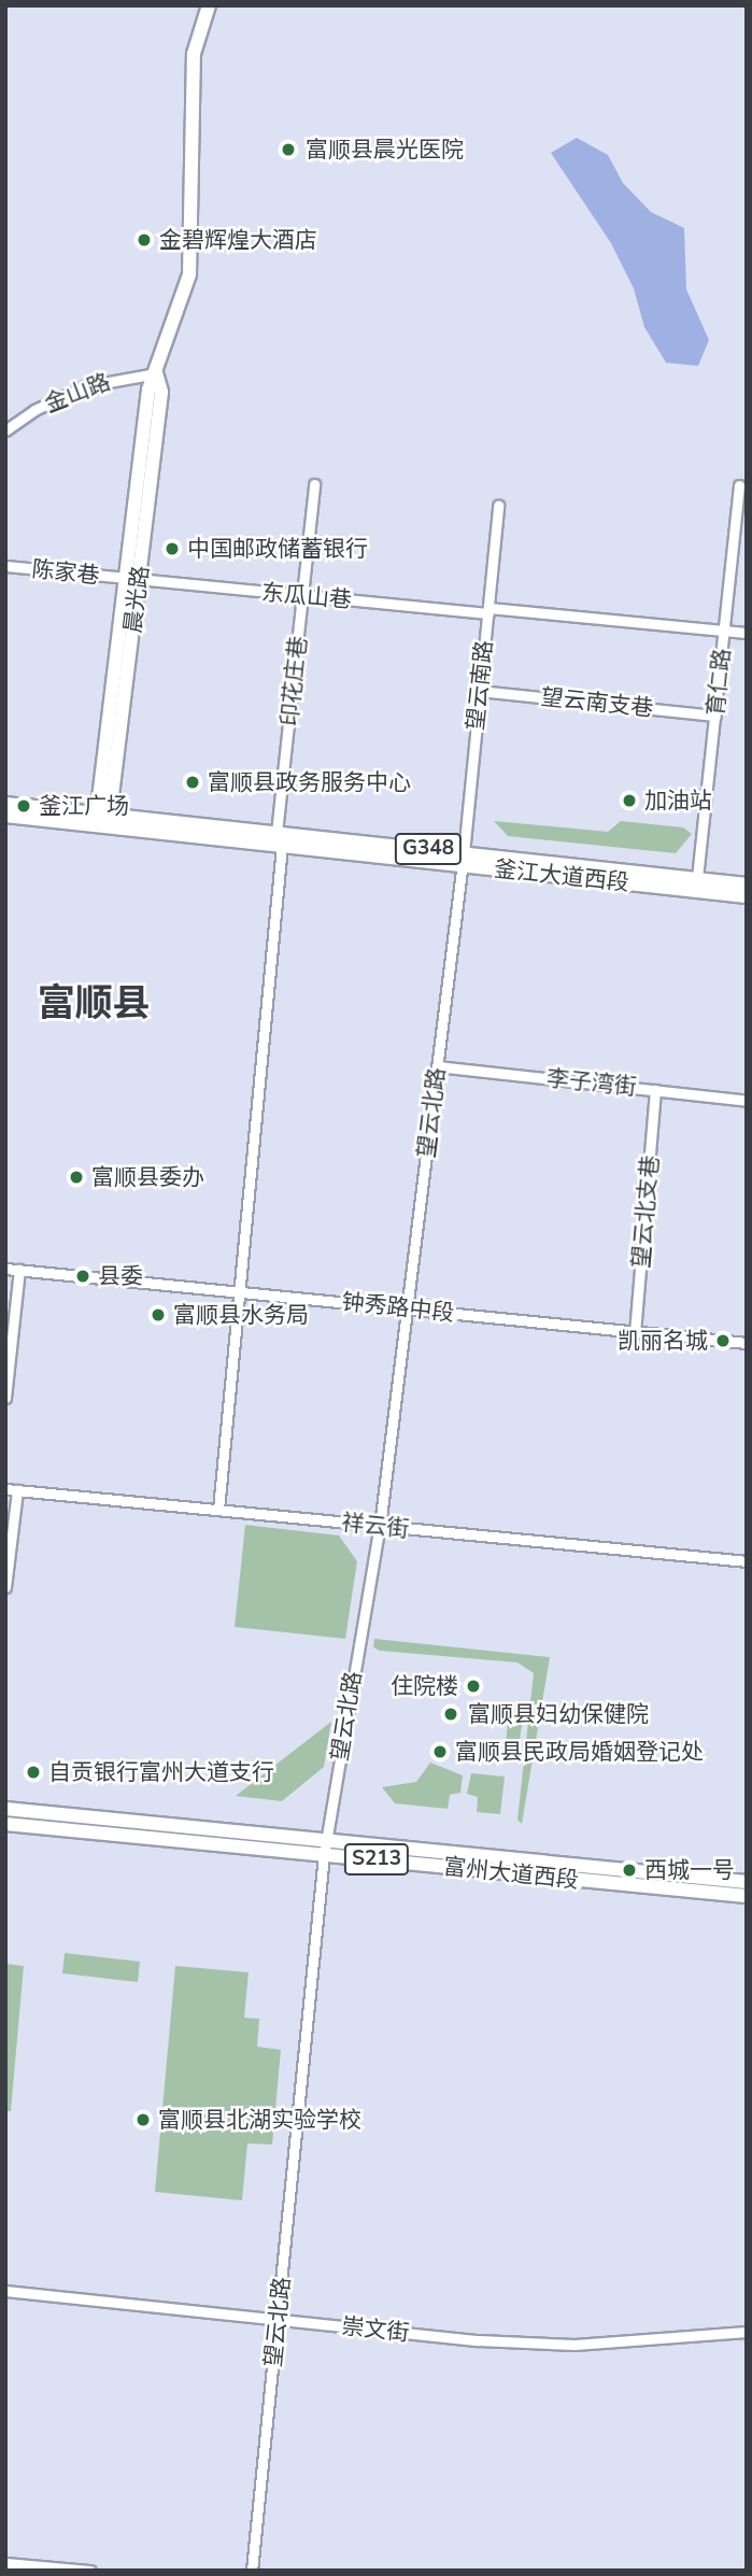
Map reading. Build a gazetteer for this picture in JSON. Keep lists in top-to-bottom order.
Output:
{
  "streets": {
    "main road": [
      "晨光路",
      "G348",
      "釜江大道西段",
      "S213",
      "富州大道西段"
    ],
    "street": [
      "金山路",
      "陈家巷",
      "东瓜山巷",
      "印花庄巷",
      "育仁路",
      "望云南路",
      "望云南支巷",
      "李子湾街",
      "望云北路",
      "望云北支巷",
      "钟秀路中段",
      "祥云街",
      "崇文街"
    ]
  },
  "crossings": [
    ["金山路", "晨光路"],
    ["陈家巷", "东瓜山巷"],
    ["陈家巷", "晨光路"],
    ["东瓜山巷", "晨光路"],
    ["东瓜山巷", "印花庄巷"],
    ["东瓜山巷", "育仁路"],
    ["东瓜山巷", "望云南路"],
    ["晨光路", "G348"],
    ["晨光路", "釜江大道西段"],
    ["印花庄巷", "釜江大道西段"],
    ["印花庄巷", "钟秀路中段"],
    ["印花庄巷", "祥云街"],
    ["育仁路", "望云南支巷"],
    ["育仁路", "釜江大道西段"],
    ["望云南路", "望云南支巷"],
    ["望云南路", "釜江大道西段"],
    ["望云南路", "望云北路"],
    ["G348", "釜江大道西段"],
    ["釜江大道西段", "望云北路"],
    ["李子湾街", "望云北路"],
    ["李子湾街", "望云北支巷"],
    ["望云北路", "钟秀路中段"],
    ["望云北路", "祥云街"],
    ["望云北路", "富州大道西段"],
    ["望云北路", "崇文街"],
    ["望云北支巷", "钟秀路中段"]
  ],
  "districts": ["富顺县"],
  "places": [
    "富顺县晨光医院",
    "金碧辉煌大酒店",
    "中国邮政储蓄银行",
    "富顺县政务服务中心",
    "加油站",
    "釜江广场",
    "富顺县委办",
    "县委",
    "富顺县水务局",
    "凯丽名城",
    "住院楼",
    "富顺县妇幼保健院",
    "富顺县民政局婚姻登记处",
    "自贡银行富州大道支行",
    "西城一号",
    "富顺县北湖实验学校"
  ]
}
